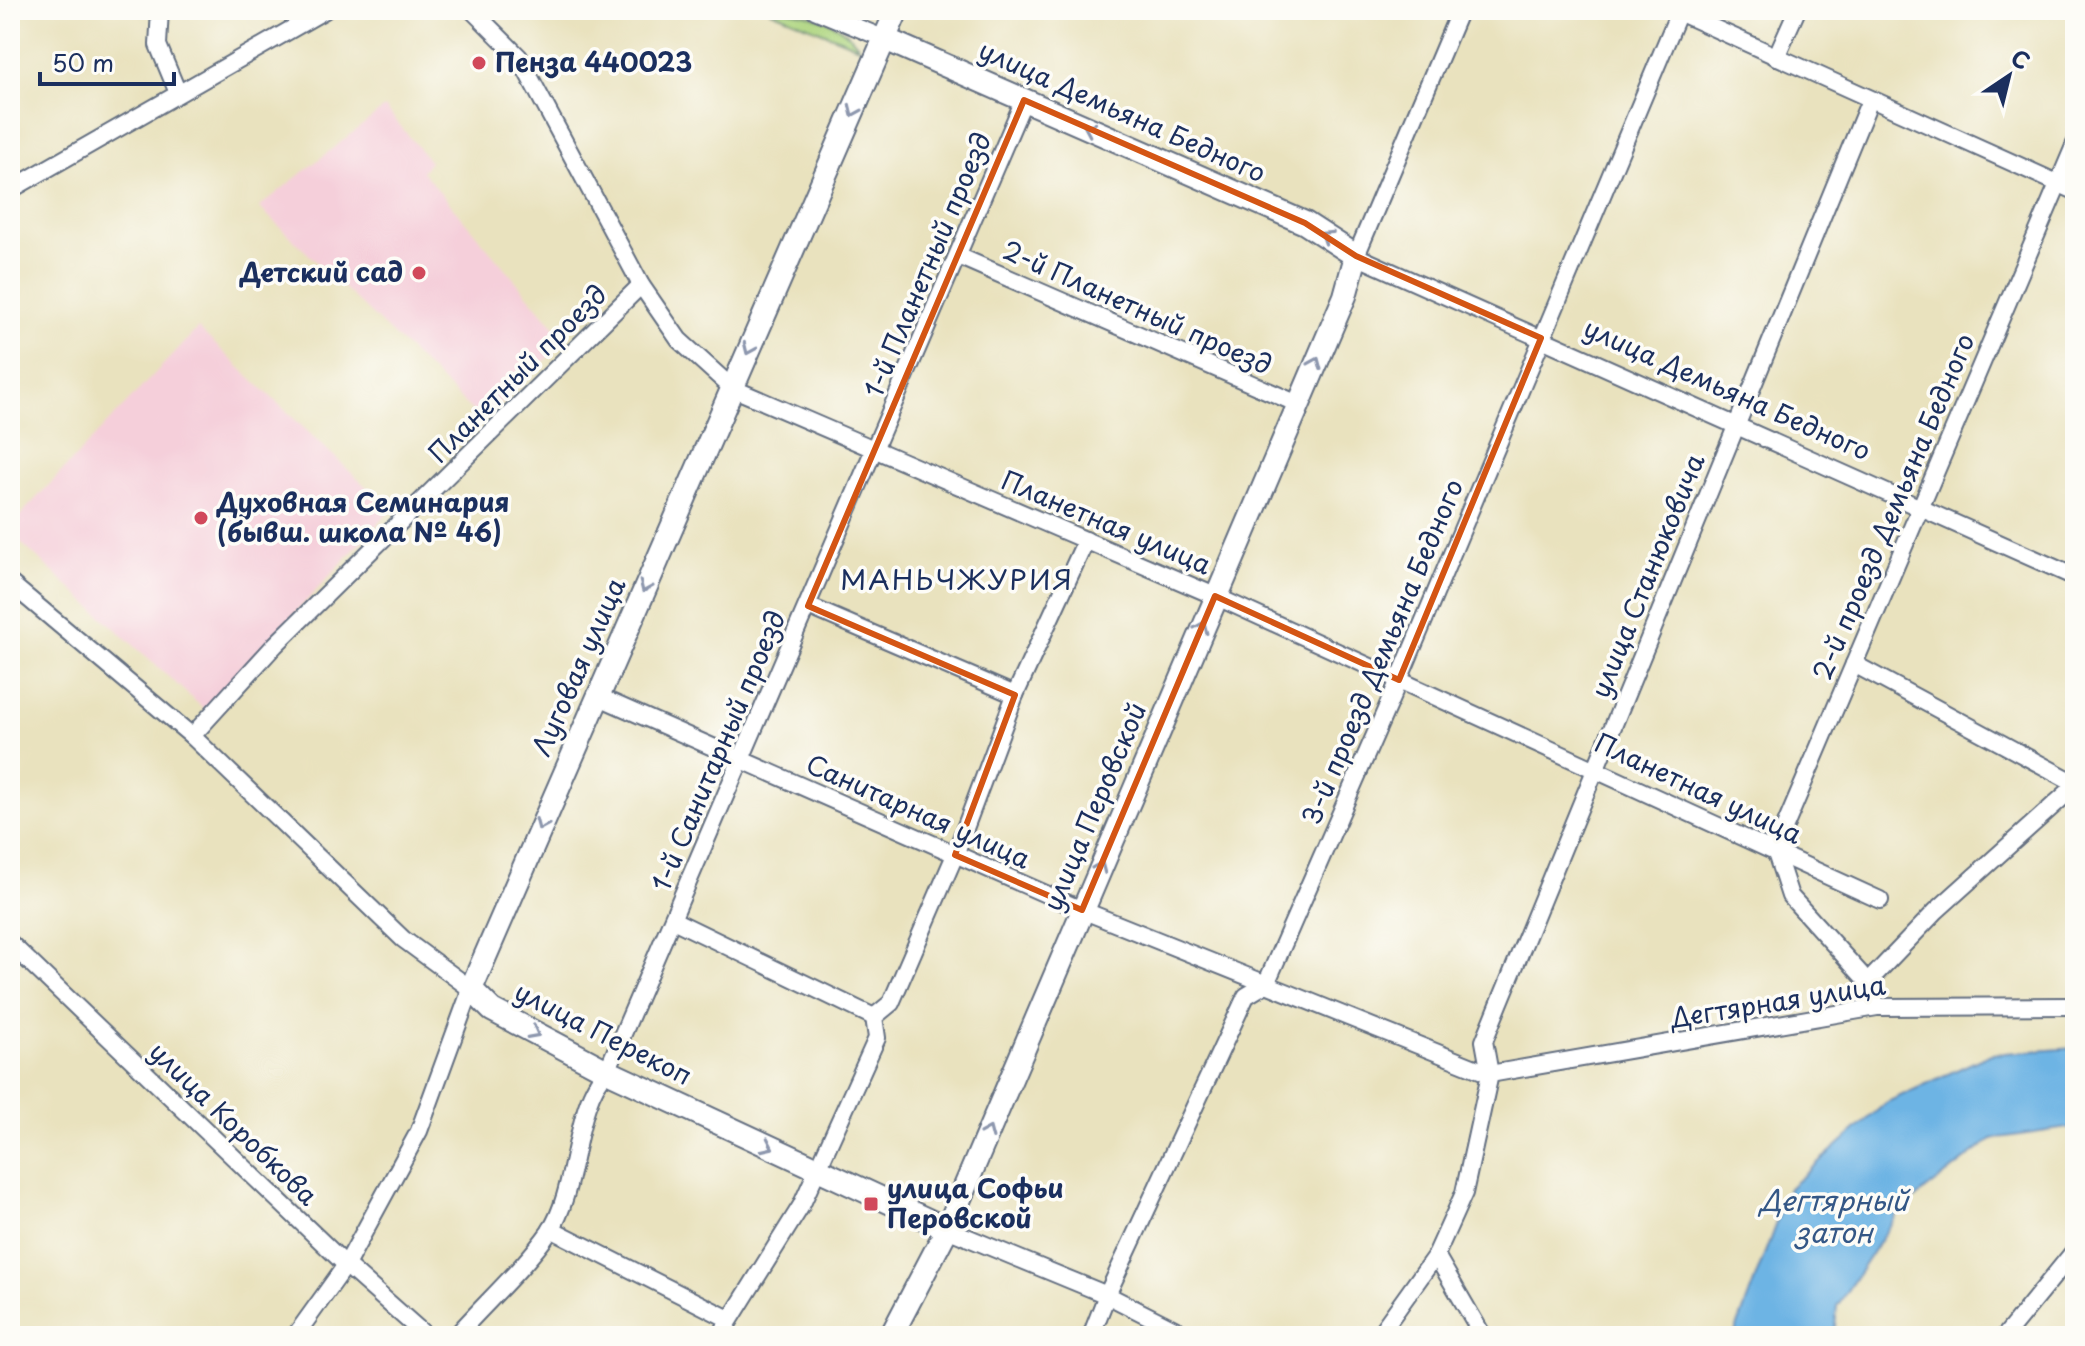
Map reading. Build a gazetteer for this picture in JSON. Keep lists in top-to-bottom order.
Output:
{
  "streets": {
    "main road": [
      "улица Демьяна Бедного",
      "Луговая улица",
      "улица Перовской",
      "улица Перекоп"
    ],
    "street": [
      "1-й Планетный проезд",
      "2-й Планетный проезд",
      "Планетный проезд",
      "2-й проезд Демьяна Бедного",
      "Планетная улица",
      "улица Станюковича",
      "3-й проезд Демьяна Бедного",
      "1-й Санитарный проезд",
      "Санитарная улица",
      "Дегтярная улица",
      "улица Коробкова"
    ]
  },
  "crossings": [
    ["улица Демьяна Бедного", "1-й Планетный проезд"],
    ["улица Демьяна Бедного", "2-й проезд Демьяна Бедного"],
    ["улица Демьяна Бедного", "улица Станюковича"],
    ["улица Демьяна Бедного", "3-й проезд Демьяна Бедного"],
    ["улица Демьяна Бедного", "Луговая улица"],
    ["улица Демьяна Бедного", "улица Перовской"],
    ["1-й Планетный проезд", "2-й Планетный проезд"],
    ["1-й Планетный проезд", "Планетная улица"],
    ["1-й Планетный проезд", "1-й Санитарный проезд"],
    ["2-й Планетный проезд", "улица Перовской"],
    ["Планетный проезд", "Планетная улица"],
    ["Планетный проезд", "улица Перекоп"],
    ["2-й проезд Демьяна Бедного", "Планетная улица"],
    ["Планетная улица", "улица Станюковича"],
    ["Планетная улица", "3-й проезд Демьяна Бедного"],
    ["Планетная улица", "Луговая улица"],
    ["Планетная улица", "1-й Санитарный проезд"],
    ["Планетная улица", "улица Перовской"],
    ["улица Станюковича", "Санитарная улица"],
    ["улица Станюковича", "Дегтярная улица"],
    ["3-й проезд Демьяна Бедного", "Санитарная улица"],
    ["3-й проезд Демьяна Бедного", "улица Перекоп"],
    ["Луговая улица", "Санитарная улица"],
    ["Луговая улица", "улица Перекоп"],
    ["Луговая улица", "улица Коробкова"],
    ["1-й Санитарный проезд", "Санитарная улица"],
    ["1-й Санитарный проезд", "улица Перекоп"],
    ["улица Перовской", "Санитарная улица"],
    ["улица Перовской", "улица Перекоп"],
    ["Санитарная улица", "Дегтярная улица"]
  ],
  "one_way": ["Луговая улица", "улица Перовской"],
  "districts": ["МАНЬЧЖУРИЯ"],
  "water": ["Дегтярный затон"],
  "places": {
    "other": ["Пенза 440023", "Детский сад", "Духовная Семинария (бывш. школа № 46)"],
    "transit": ["улица Софьи Перовской"]
  },
  "scale_bar": "50 m",
  "north": "top right"
}
